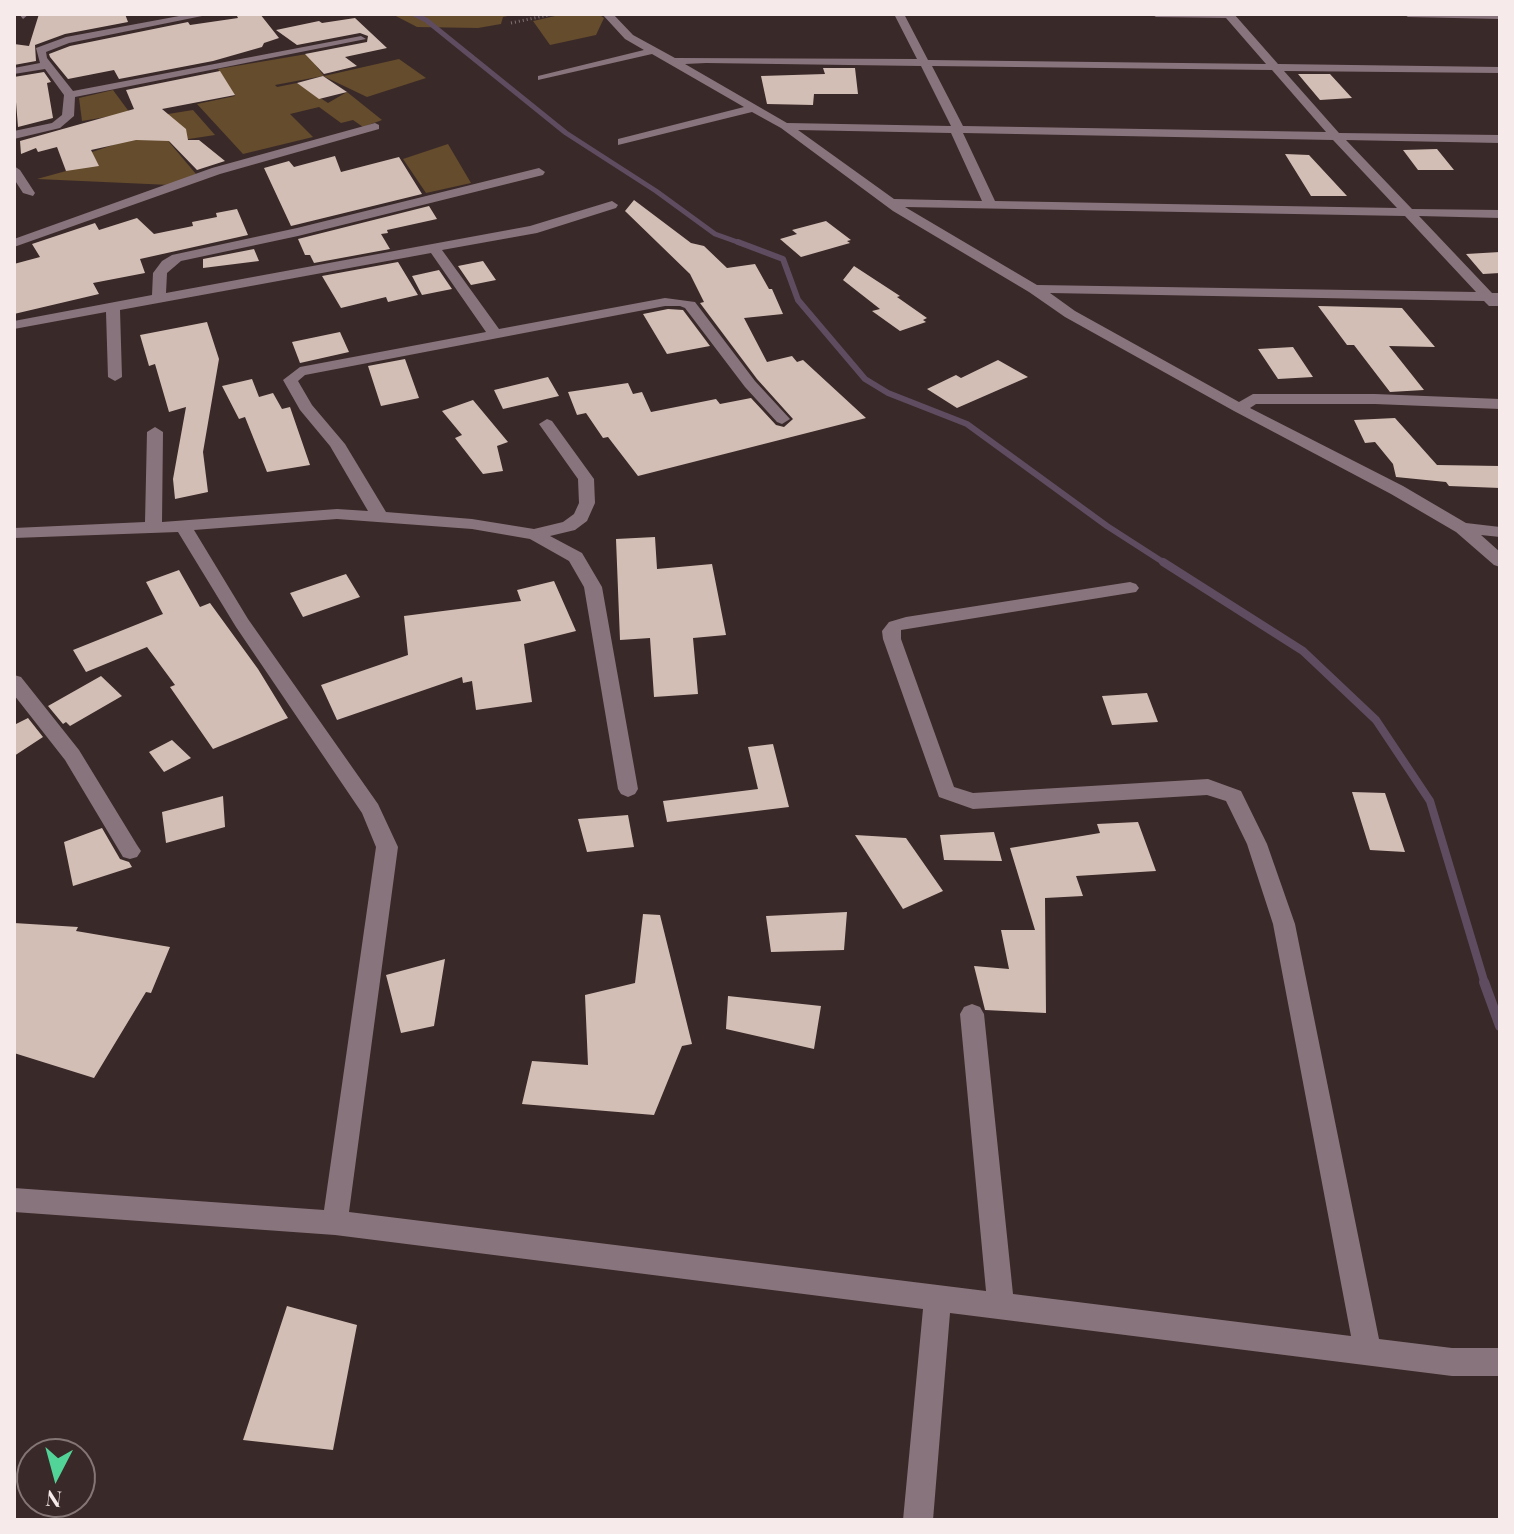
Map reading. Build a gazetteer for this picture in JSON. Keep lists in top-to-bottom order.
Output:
{
  "north": "bottom"
}
